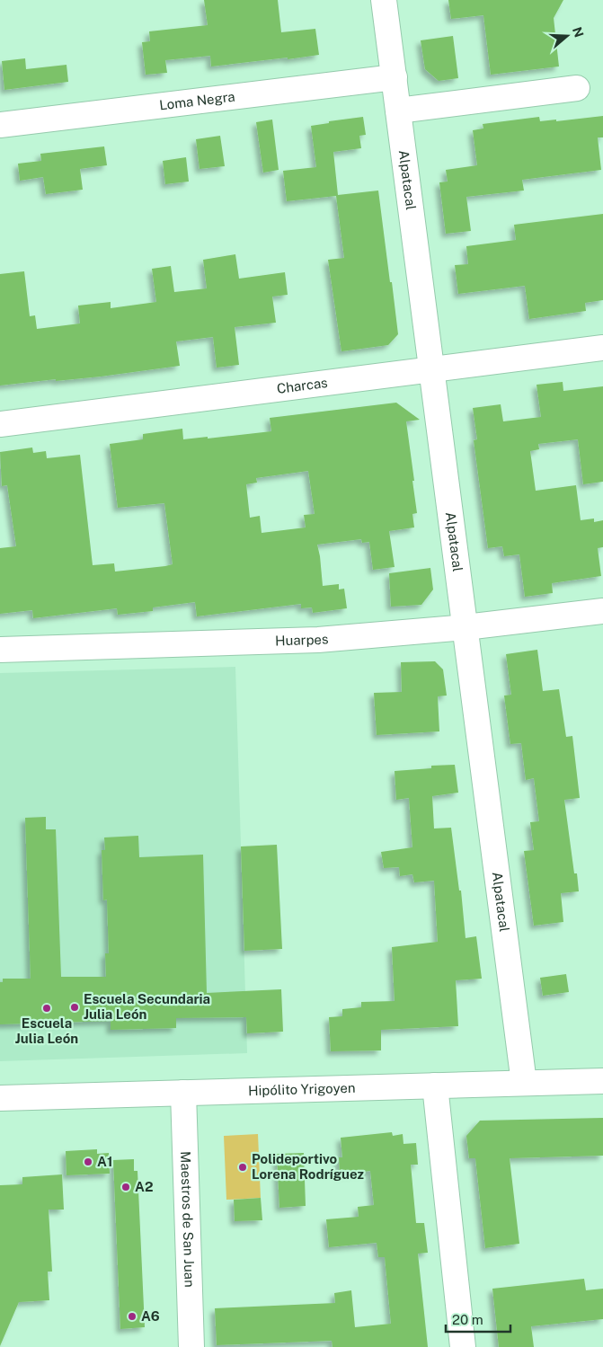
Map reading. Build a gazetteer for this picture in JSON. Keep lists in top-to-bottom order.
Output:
{
  "streets": {
    "street": [
      "Loma Negra",
      "Alpatacal",
      "Charcas",
      "Huarpes",
      "Hipólito Yrigoyen",
      "Maestros de San Juan"
    ]
  },
  "crossings": [
    ["Loma Negra", "Alpatacal"],
    ["Alpatacal", "Charcas"],
    ["Alpatacal", "Huarpes"],
    ["Alpatacal", "Hipólito Yrigoyen"],
    ["Hipólito Yrigoyen", "Maestros de San Juan"]
  ],
  "places": [
    "Escuela Secundaria Julia León",
    "Escuela Julia León",
    "A1",
    "Polideportivo Lorena Rodríguez",
    "A2",
    "A6"
  ],
  "scale_bar": "20 m",
  "north": "right"
}
